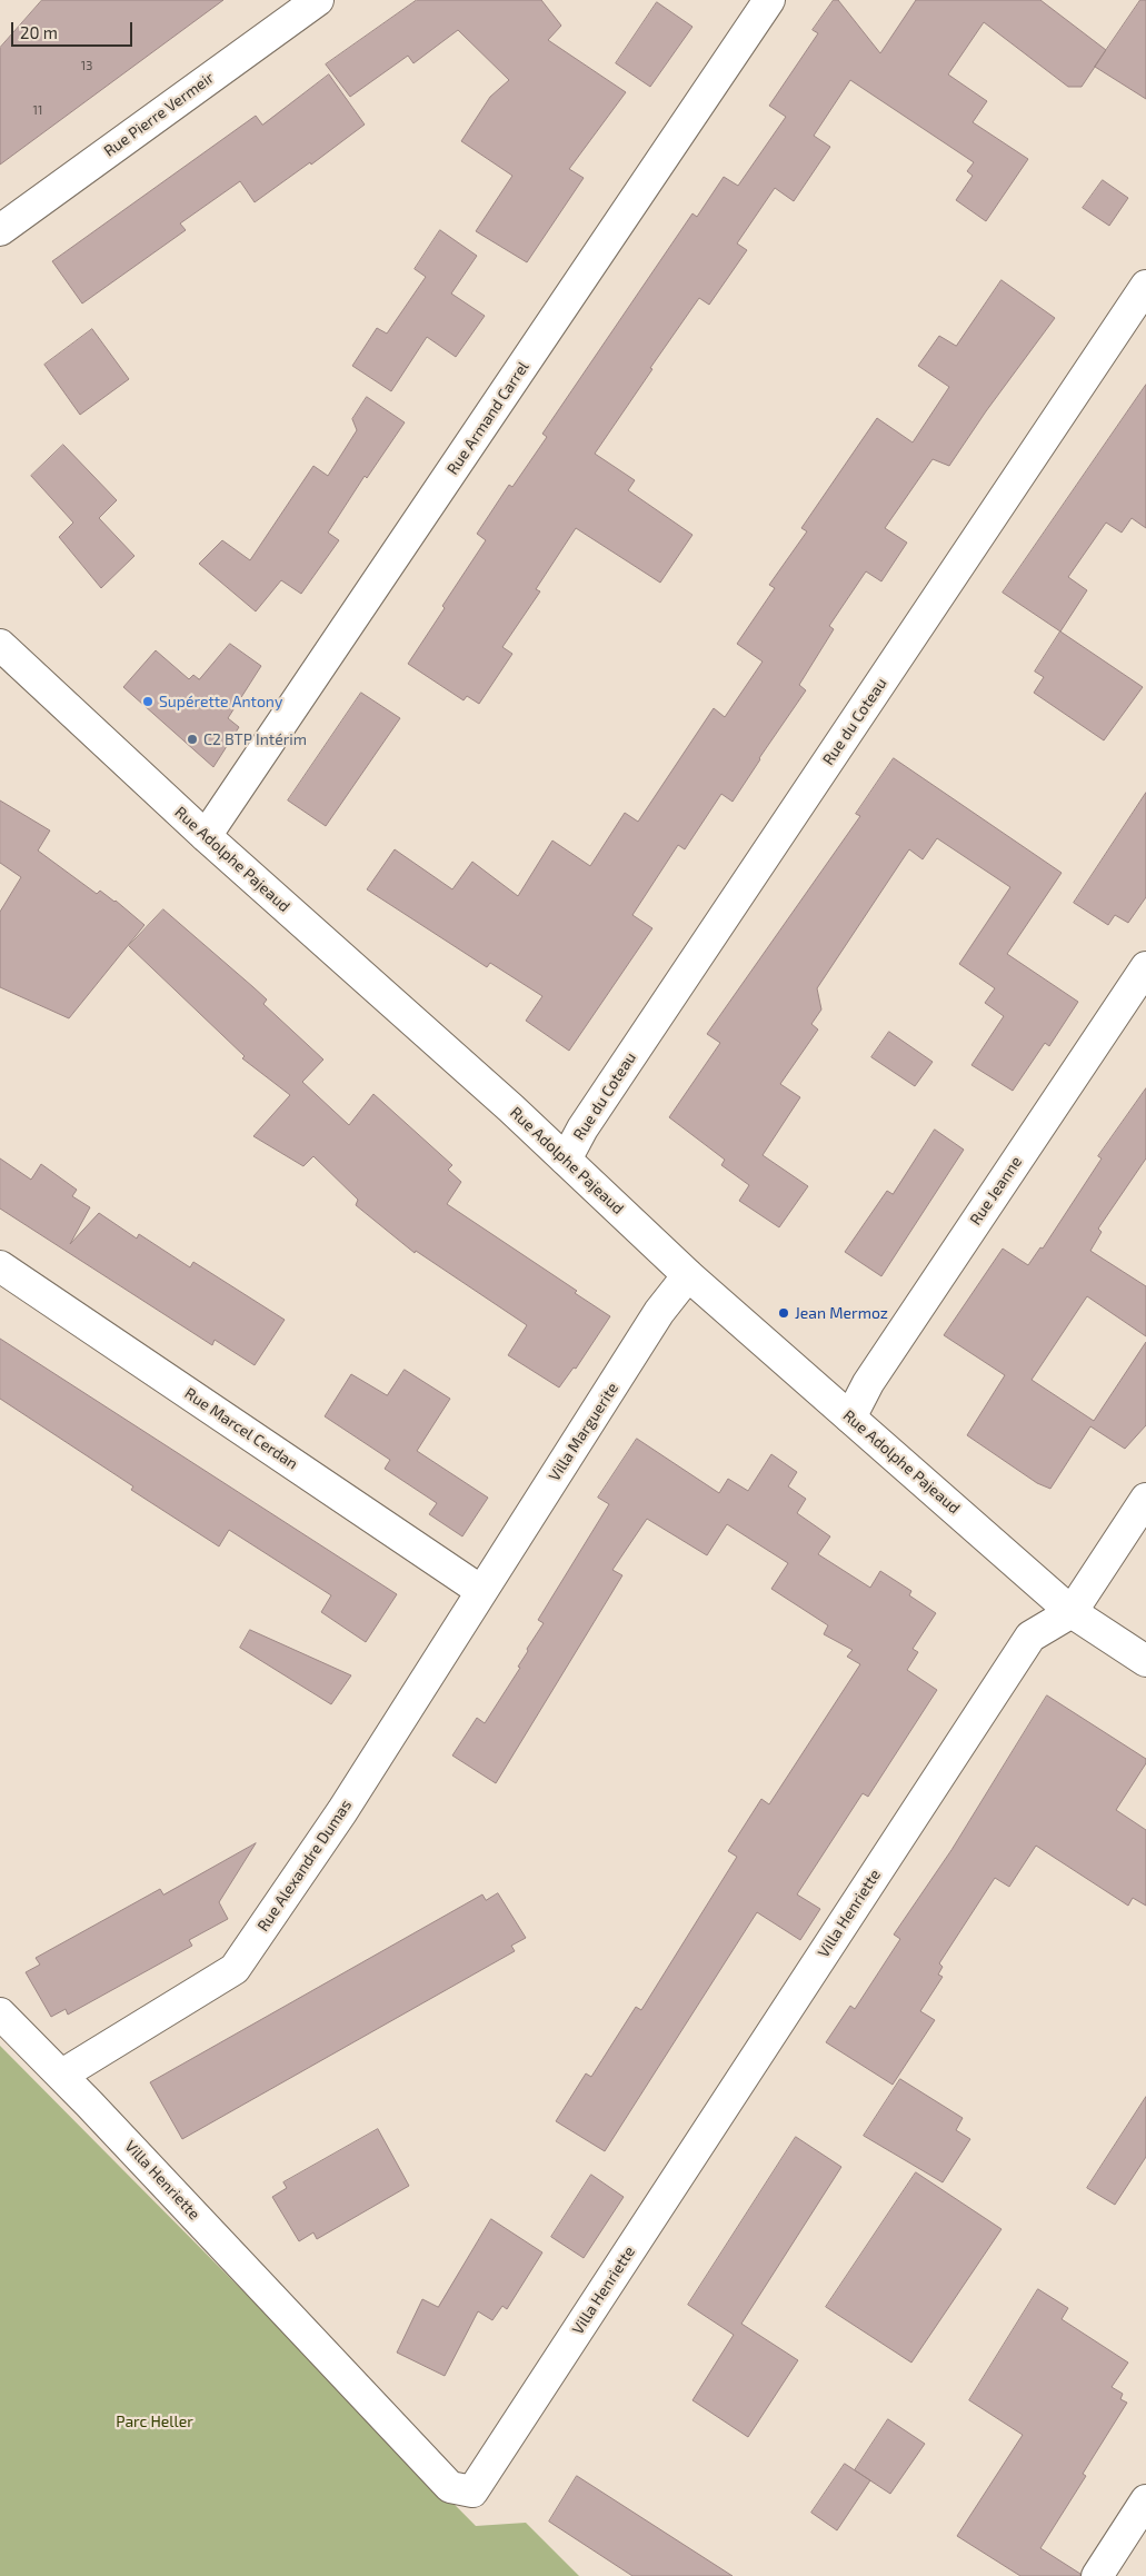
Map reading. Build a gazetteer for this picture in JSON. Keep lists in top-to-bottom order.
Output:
{
  "streets": {
    "street": [
      "Rue Pierre Vermeir",
      "Rue Armand Carrel",
      "Rue du Coteau",
      "Rue Adolphe Pajeaud",
      "Rue Jeanne",
      "Rue Marcel Cerdan",
      "Villa Marguerite",
      "Rue Alexandre Dumas",
      "Villa Henriette"
    ]
  },
  "crossings": [
    ["Rue Armand Carrel", "Rue Adolphe Pajeaud"],
    ["Rue du Coteau", "Rue Adolphe Pajeaud"],
    ["Rue Adolphe Pajeaud", "Rue Jeanne"],
    ["Rue Adolphe Pajeaud", "Villa Marguerite"],
    ["Rue Adolphe Pajeaud", "Villa Henriette"],
    ["Rue Marcel Cerdan", "Villa Marguerite"],
    ["Rue Marcel Cerdan", "Rue Alexandre Dumas"],
    ["Villa Marguerite", "Rue Alexandre Dumas"],
    ["Rue Alexandre Dumas", "Villa Henriette"]
  ],
  "parks": ["Parc Heller"],
  "places": ["Supérette Antony", "C2 BTP Intérim", "Jean Mermoz"],
  "house_numbers": ["13", "11"],
  "scale_bar": "20 m"
}
